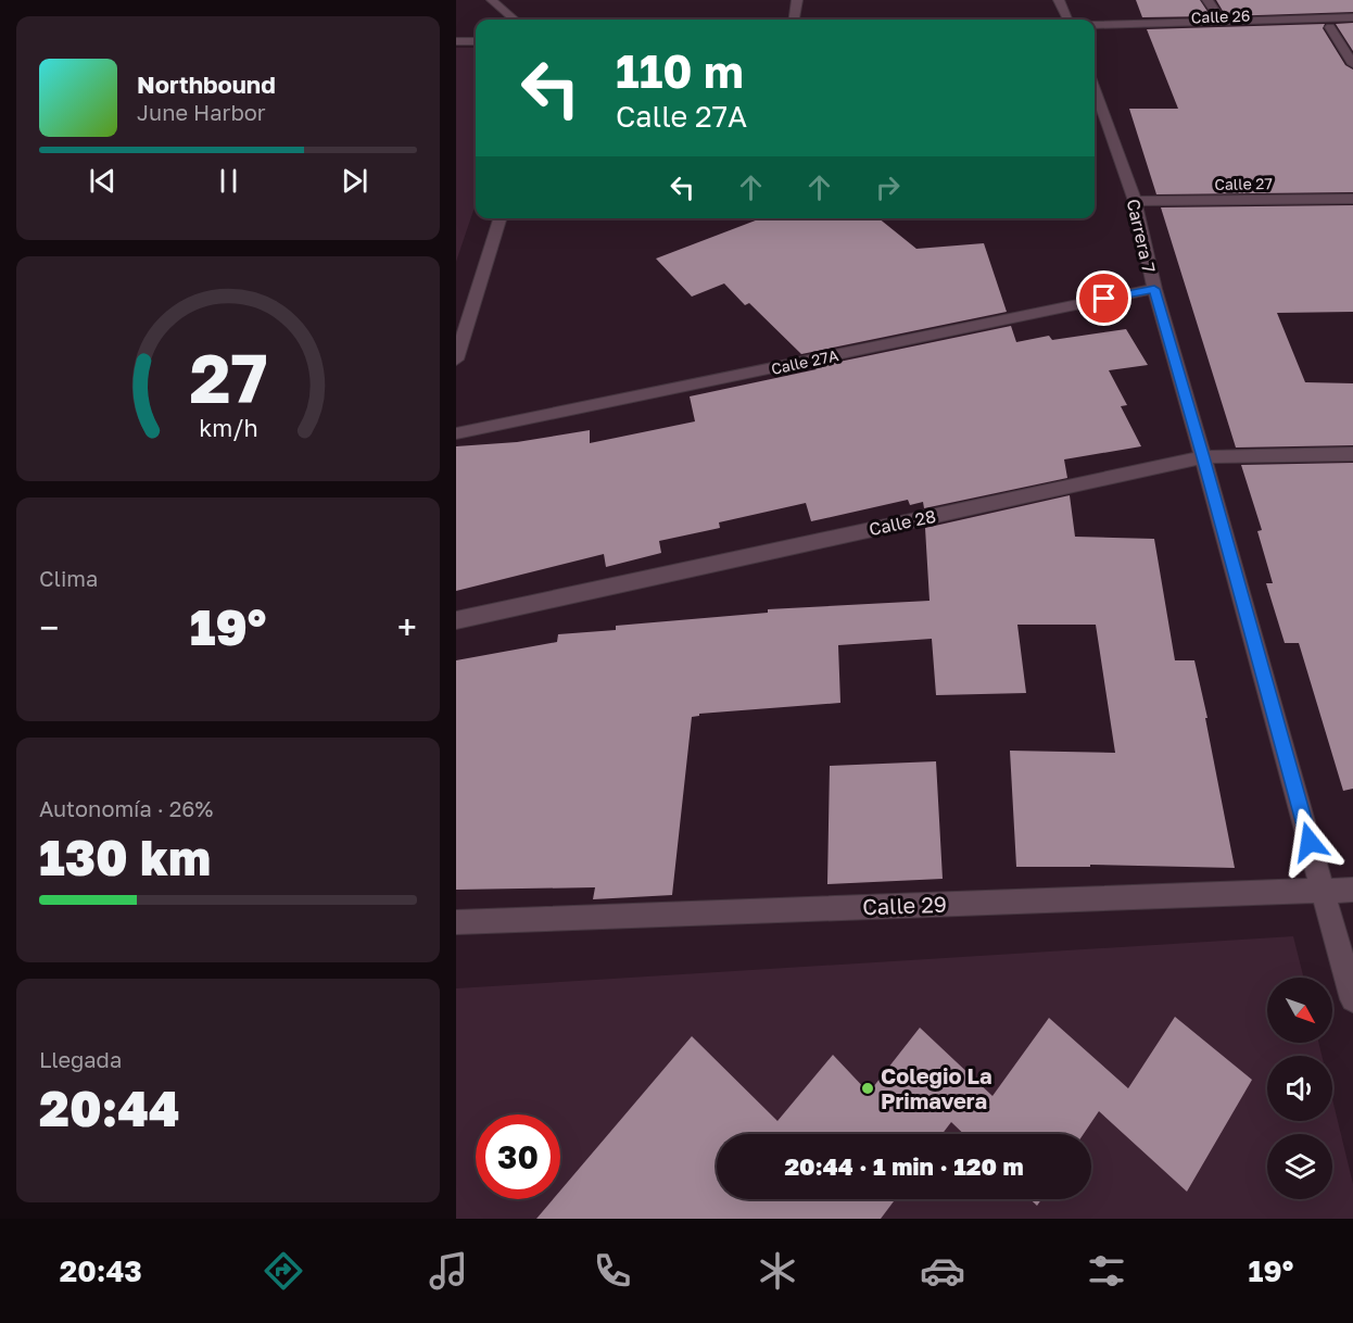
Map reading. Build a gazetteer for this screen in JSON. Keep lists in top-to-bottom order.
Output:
{
  "streets": {
    "street": [
      "Calle 26",
      "Calle 27",
      "Carrera 7",
      "Calle 27A",
      "Calle 28",
      "Calle 29"
    ]
  },
  "crossings": [
    ["Calle 27", "Carrera 7"],
    ["Carrera 7", "Calle 27A"],
    ["Carrera 7", "Calle 28"],
    ["Carrera 7", "Calle 29"]
  ],
  "places": ["Colegio La Primavera"],
  "north": "bottom right",
  "page": {
    "turn": ["110 m", "Calle 27A"],
    "song": ["Northbound", "June Harbor"],
    "tile": [
      "Clima",
      ["Autonomía · 26%", "130 km"],
      ["Llegada", "20:44"]
    ],
    "heat": ["−", "19°", "+"],
    "limit": "30",
    "trip": "20:44 · 1 min · 120 m",
    "tabs": ["20:43", "19°"],
    "gauge": ["27", "km/h"]
  }
}
